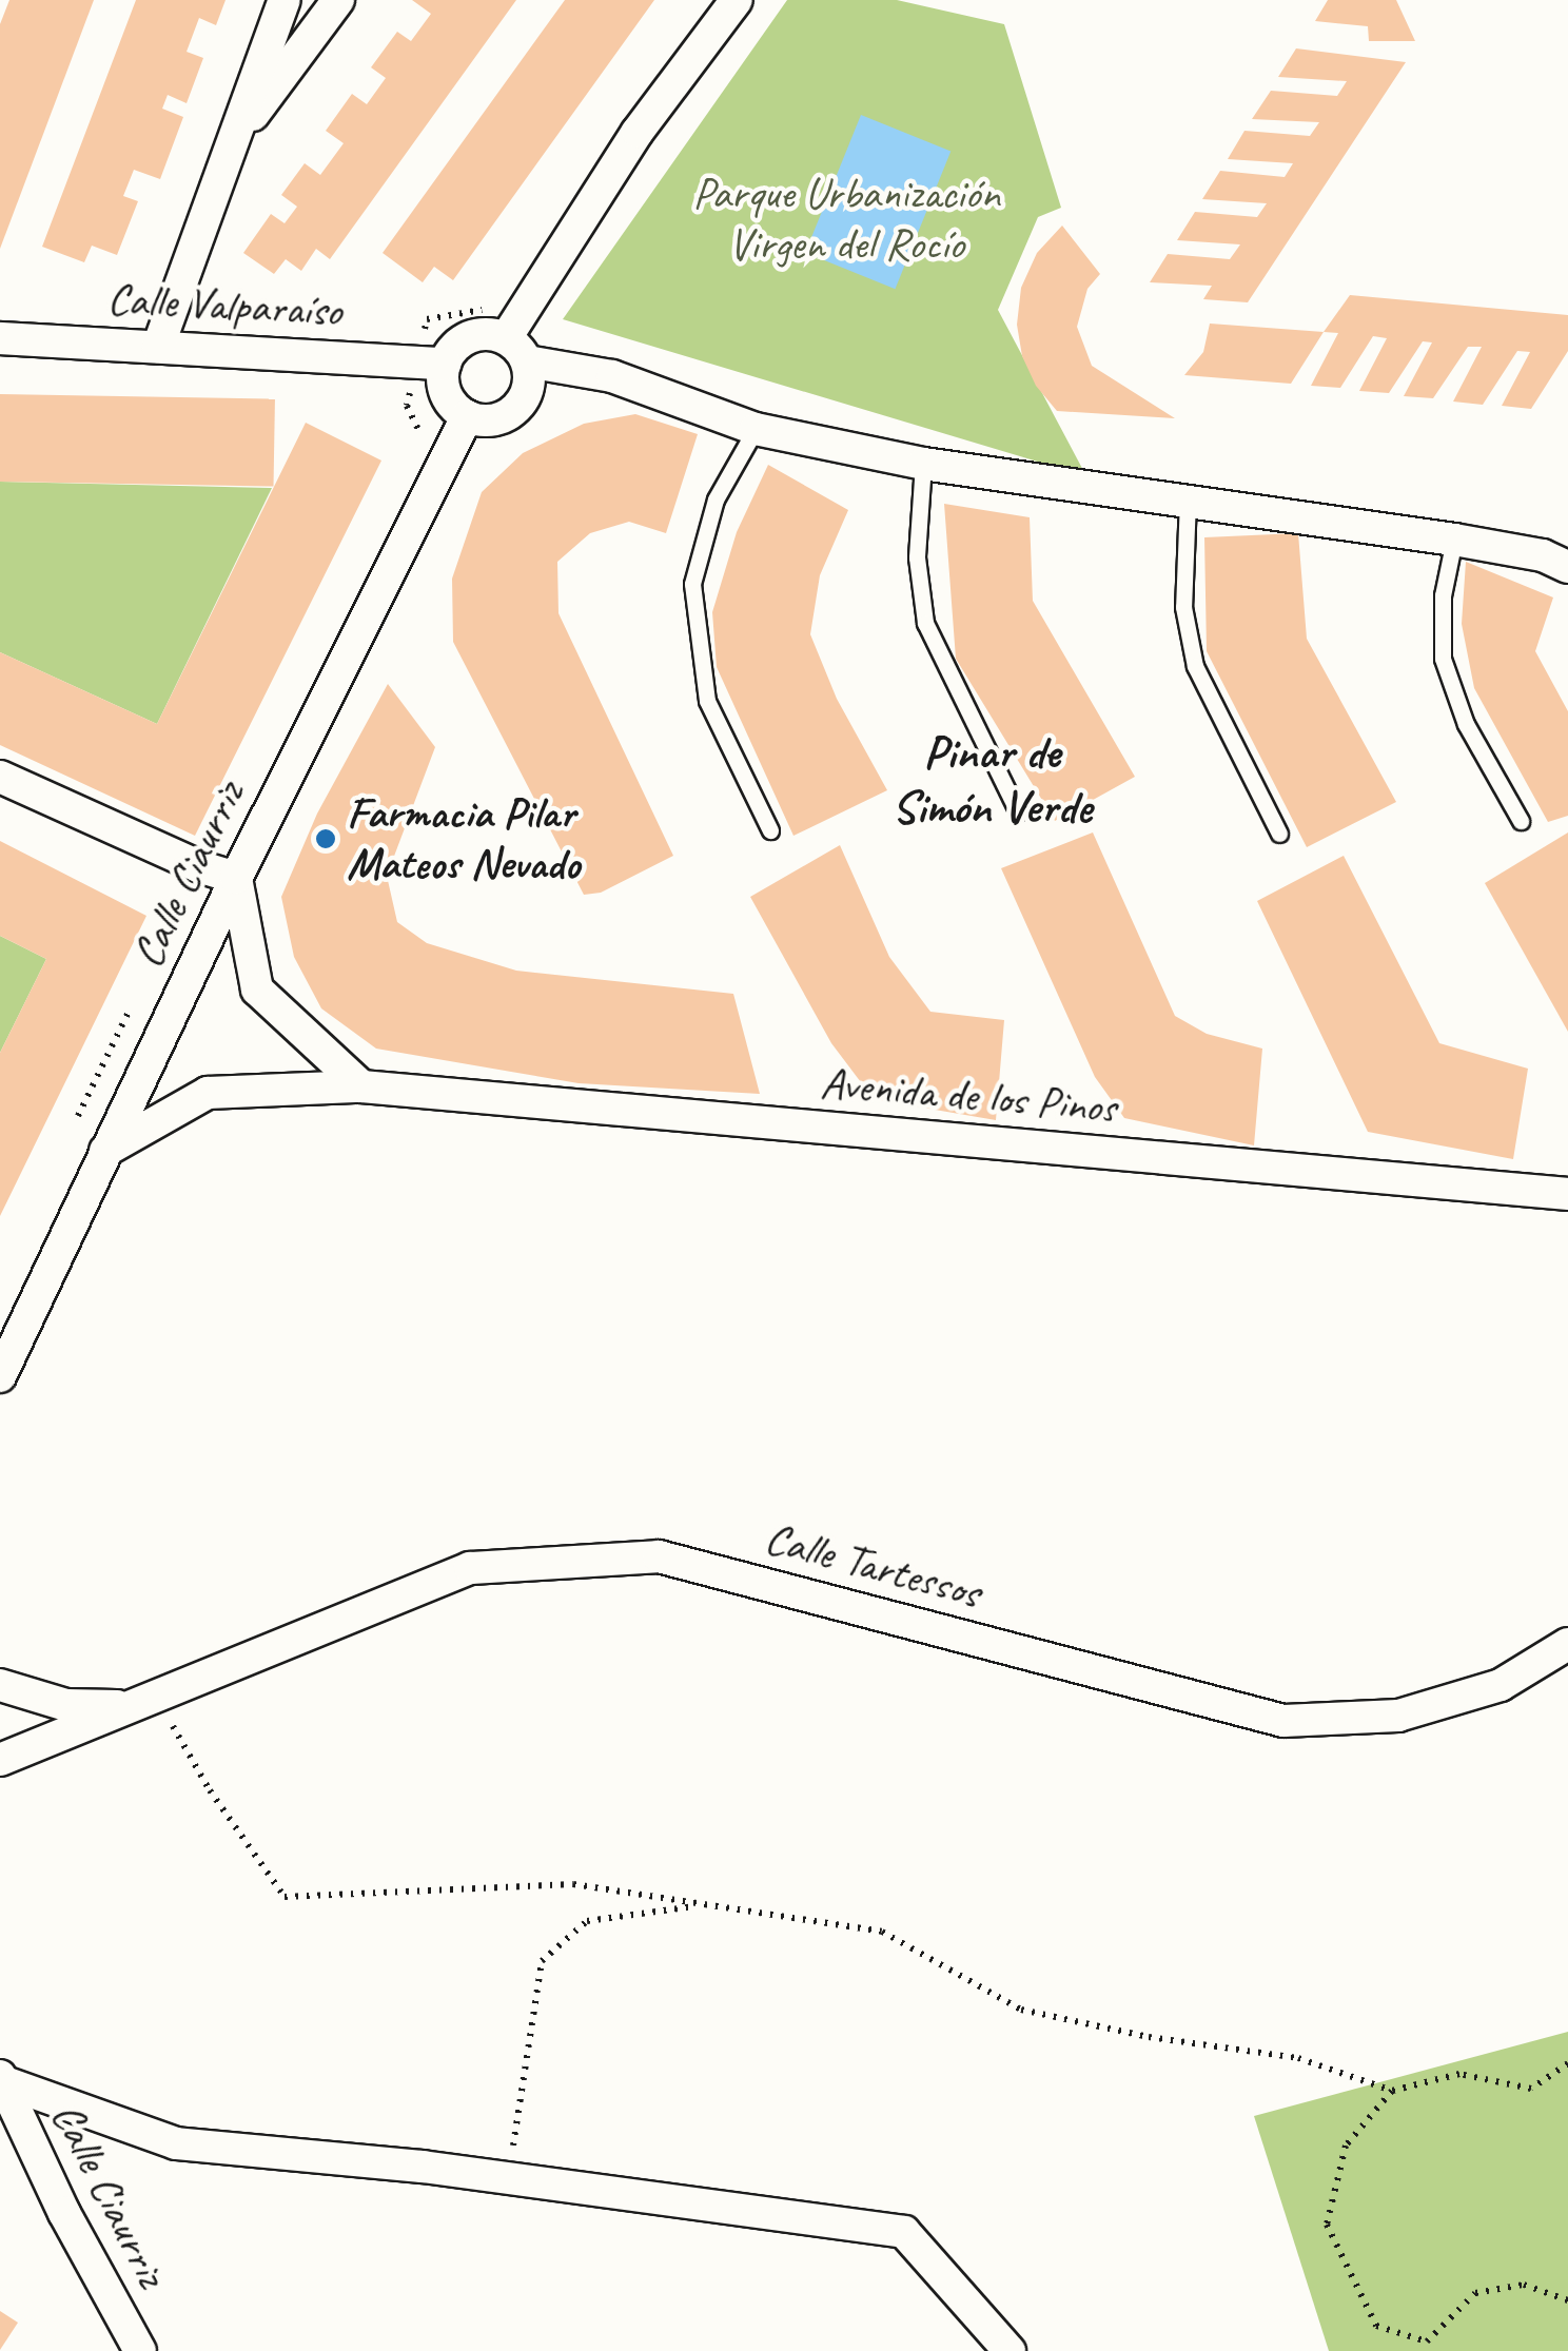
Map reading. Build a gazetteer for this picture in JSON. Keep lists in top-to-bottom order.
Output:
{
  "streets": {
    "street": [
      "Calle Valparaíso",
      "Calle Ciaurriz",
      "Avenida de los Pinos",
      "Calle Tartessos"
    ]
  },
  "crossings": [
    ["Calle Valparaíso", "Calle Ciaurriz"],
    ["Calle Ciaurriz", "Avenida de los Pinos"]
  ],
  "districts": ["Pinar de Simón Verde"],
  "parks": ["Parque Urbanización Virgen del Rocío"],
  "places": ["Farmacia Pilar Mateos Nevado"]
}
